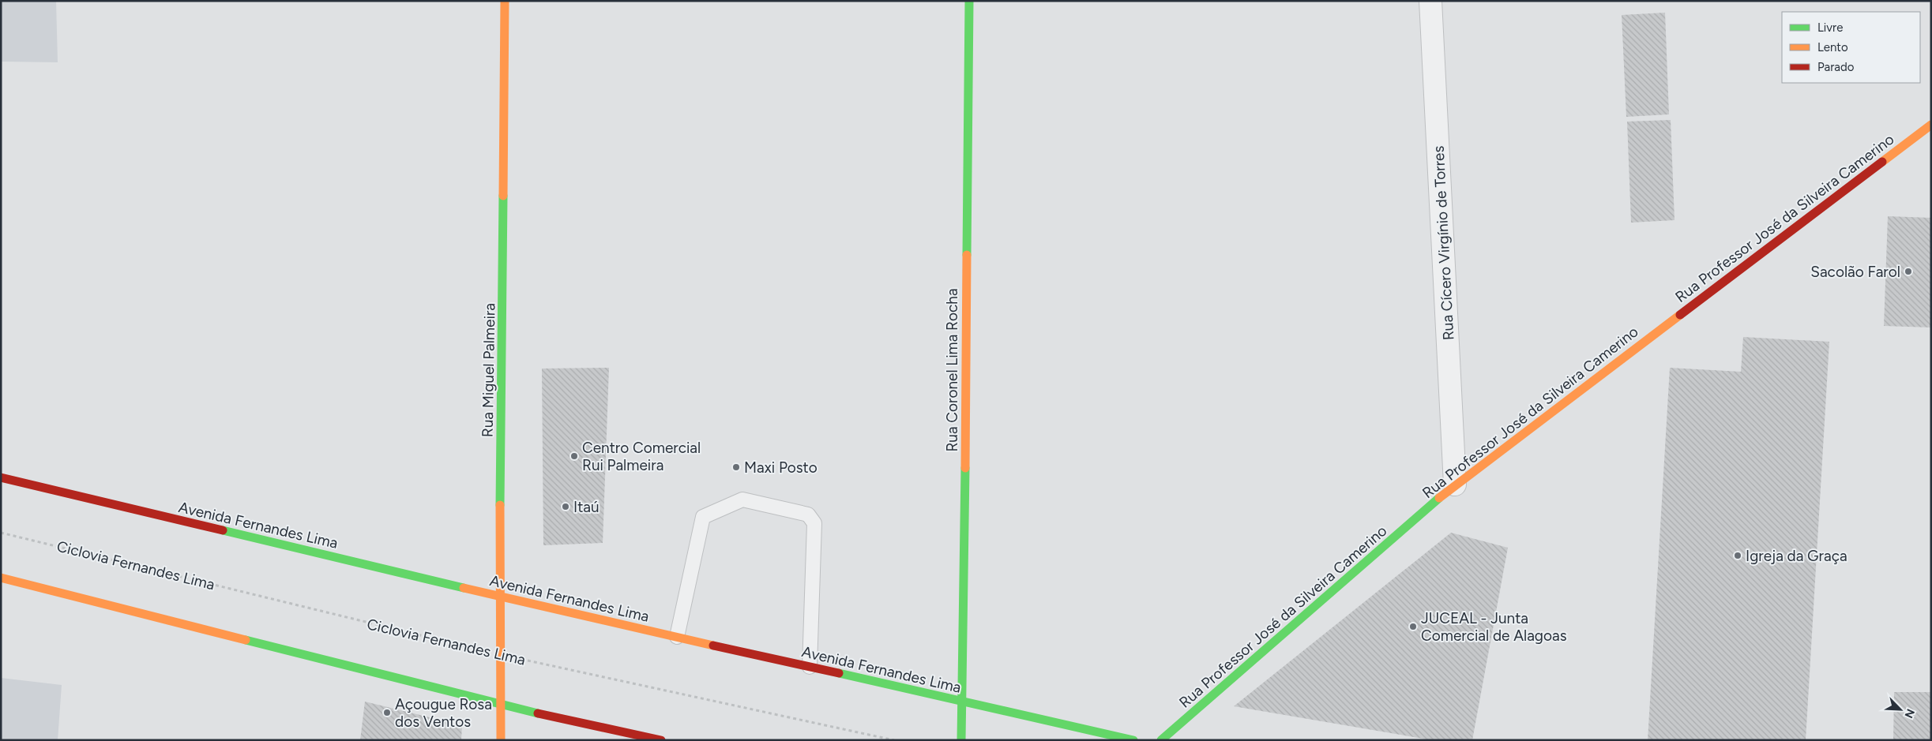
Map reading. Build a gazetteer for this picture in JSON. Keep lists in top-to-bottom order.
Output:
{
  "streets": {
    "main road": [
      "Rua Professor José da Silveira Camerino",
      "Rua Miguel Palmeira",
      "Rua Coronel Lima Rocha",
      "Avenida Fernandes Lima"
    ],
    "street": ["Rua Cícero Virgínio de Torres"],
    "path": ["Ciclovia Fernandes Lima"]
  },
  "crossings": [
    ["Rua Professor José da Silveira Camerino", "Rua Cícero Virgínio de Torres"],
    ["Rua Miguel Palmeira", "Avenida Fernandes Lima"],
    ["Rua Miguel Palmeira", "Ciclovia Fernandes Lima"],
    ["Rua Coronel Lima Rocha", "Avenida Fernandes Lima"]
  ],
  "places": [
    "Sacolão Farol",
    "Centro Comercial Rui Palmeira",
    "Maxi Posto",
    "Itaú",
    "Igreja da Graça",
    "JUCEAL - Junta Comercial de Alagoas",
    "Açougue Rosa dos Ventos"
  ],
  "legend": ["Livre", "Lento", "Parado"],
  "north": "bottom right"
}
